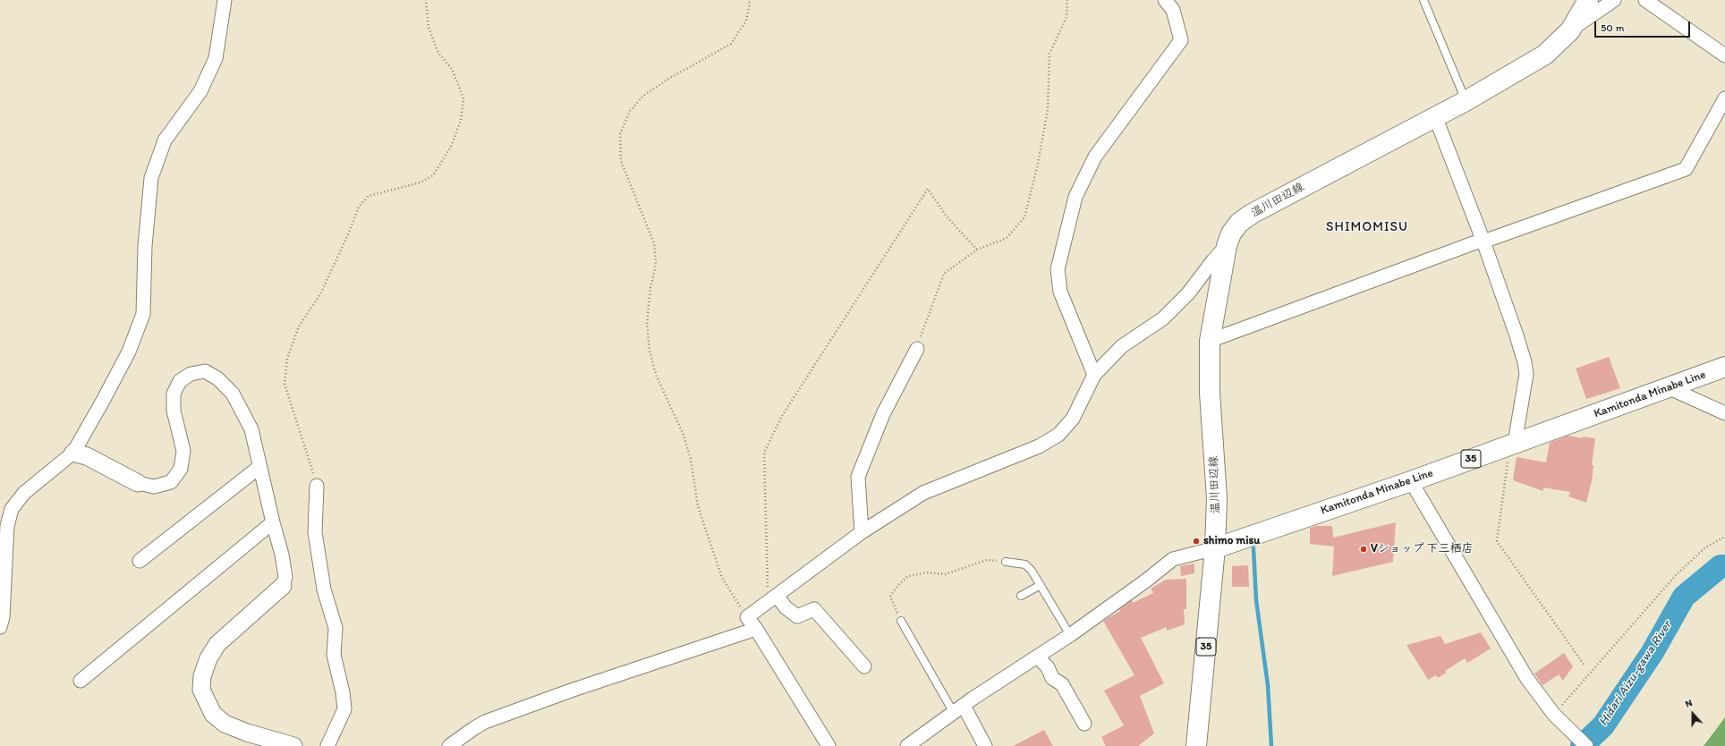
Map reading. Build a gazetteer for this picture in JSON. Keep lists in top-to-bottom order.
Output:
{
  "streets": {
    "main road": ["温川田辺線", "Kamitonda Minabe Line", "35"]
  },
  "crossings": [
    ["温川田辺線", "Kamitonda Minabe Line"],
    ["温川田辺線", "35"],
    ["Kamitonda Minabe Line", "35"]
  ],
  "districts": ["SHIMOMISU"],
  "water": ["Hidari Aizu-gawa River"],
  "places": ["shimo misu", "Vショップ 下三栖店"],
  "scale_bar": "50 m",
  "north": "top"
}
